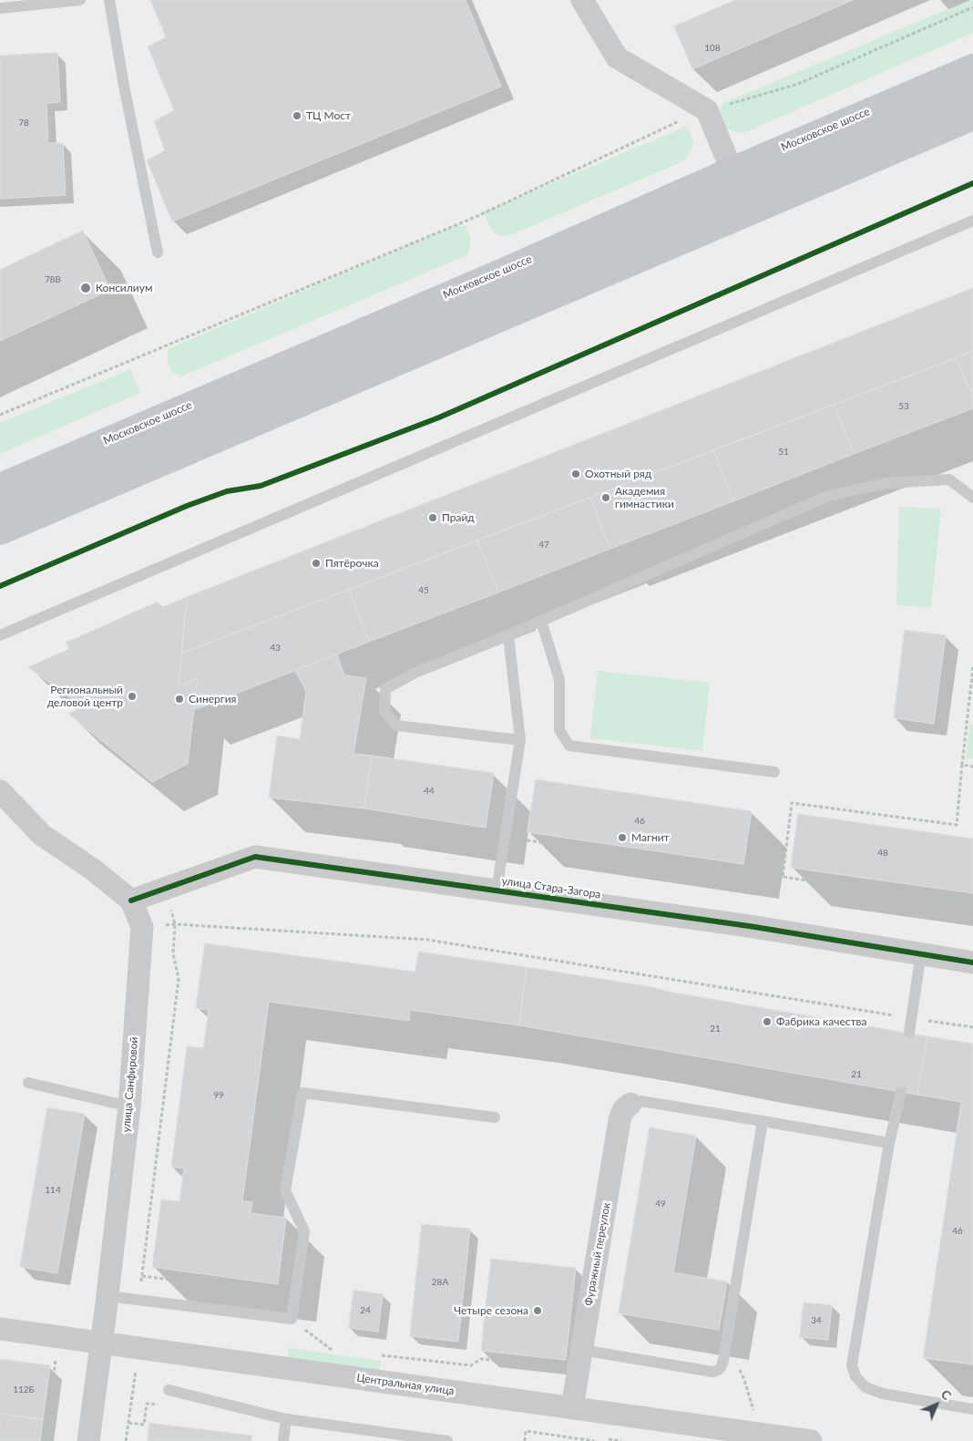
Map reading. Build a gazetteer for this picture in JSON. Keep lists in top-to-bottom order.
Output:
{
  "streets": {
    "main road": ["Московское шоссе"],
    "street": [
      "улица Стара-Загора",
      "улица Санфировой",
      "Фуражный переулок",
      "Центральная улица"
    ]
  },
  "crossings": [
    ["улица Стара-Загора", "улица Санфировой"],
    ["улица Санфировой", "Центральная улица"],
    ["Фуражный переулок", "Центральная улица"]
  ],
  "places": [
    "ТЦ Мост",
    "Консилиум",
    "Охотный ряд",
    "Академия гимнастики",
    "Прайд",
    "Пятёрочка",
    "Региональный деловой центр",
    "Синергия",
    "Магнит",
    "Фабрика качества",
    "Четыре сезона"
  ],
  "house_numbers": [
    "108",
    "78",
    "78В",
    "53",
    "51",
    "47",
    "45",
    "43",
    "44",
    "46",
    "48",
    "21",
    "21",
    "99",
    "114",
    "49",
    "46",
    "28A",
    "24",
    "34",
    "112Б"
  ],
  "north": "top right"
}
